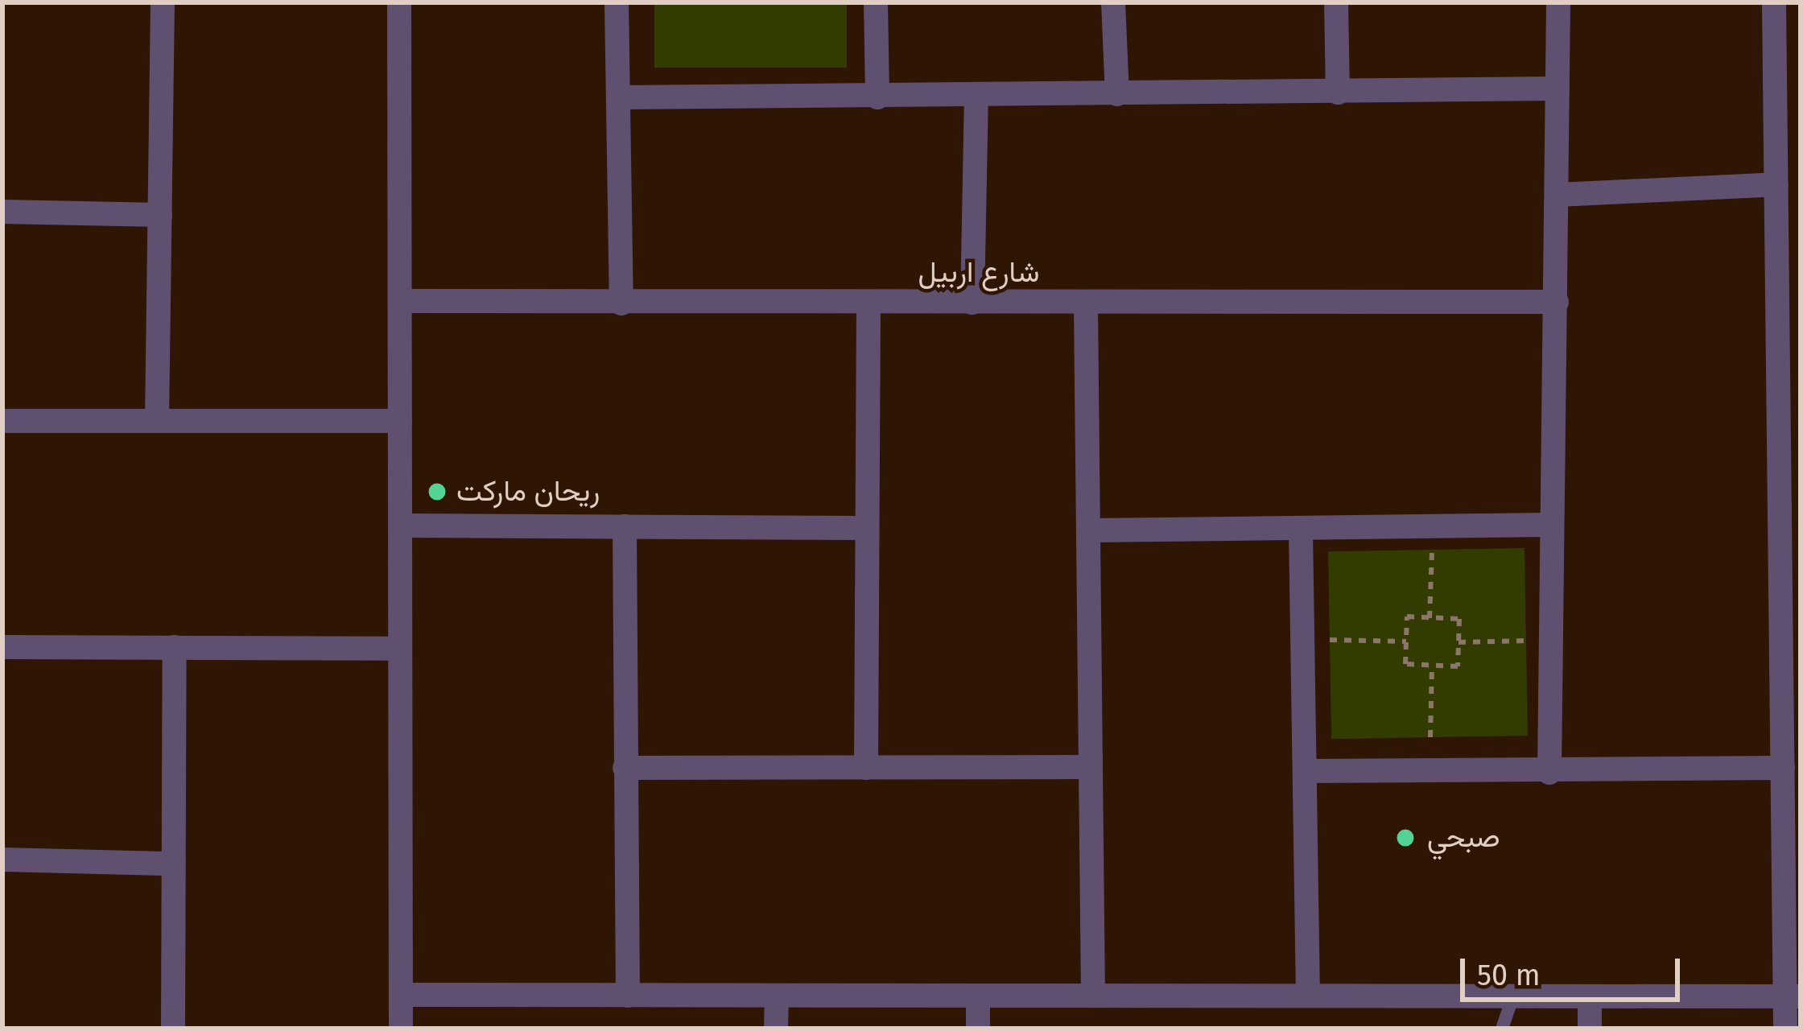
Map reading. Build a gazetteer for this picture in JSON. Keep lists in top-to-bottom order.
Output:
{
  "streets": {
    "street": ["شارع اربيل"]
  },
  "places": ["ريحان ماركت", "صبحي"],
  "scale_bar": "50 m"
}
